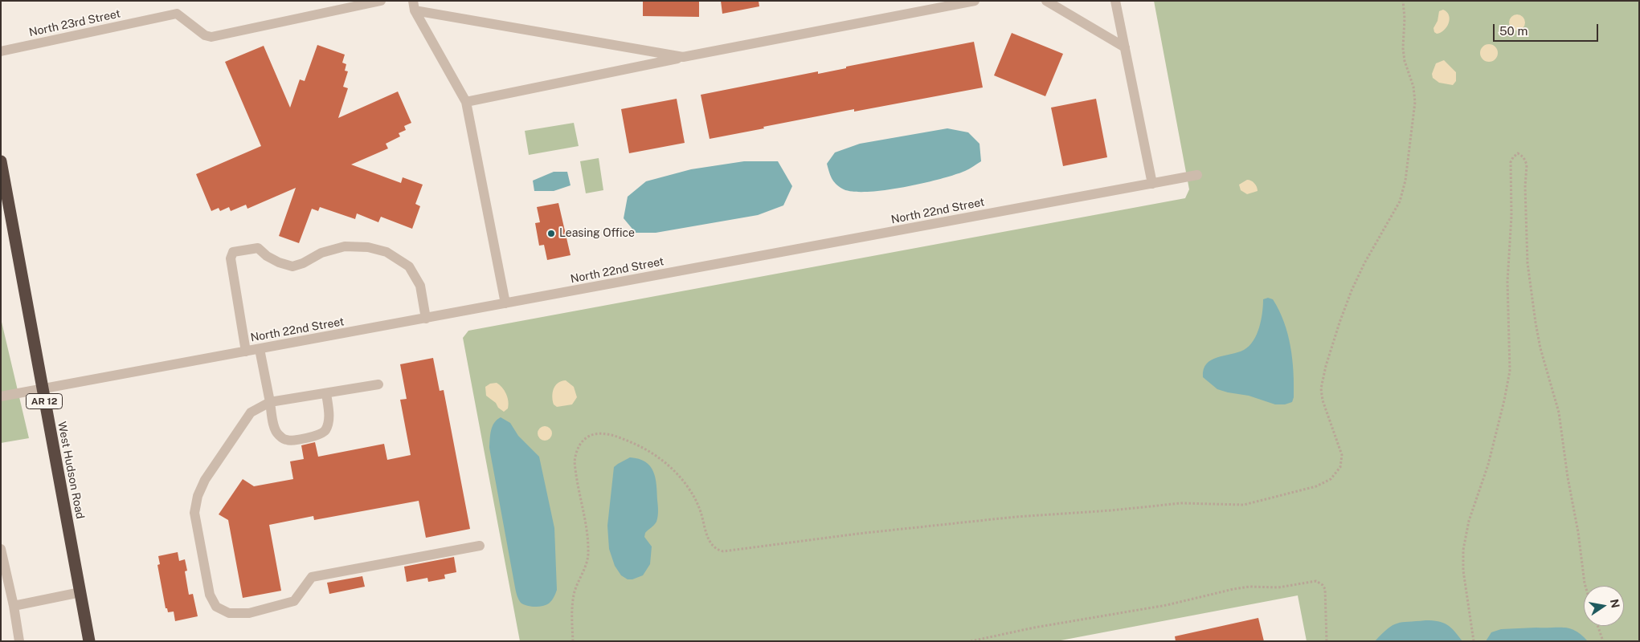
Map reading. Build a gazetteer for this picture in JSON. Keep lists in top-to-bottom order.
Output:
{
  "streets": {
    "highway": ["AR 12", "West Hudson Road"],
    "street": ["North 23rd Street", "North 22nd Street"]
  },
  "crossings": [
    ["North 22nd Street", "West Hudson Road"]
  ],
  "places": ["Leasing Office"],
  "scale_bar": "50 m",
  "north": "right"
}
